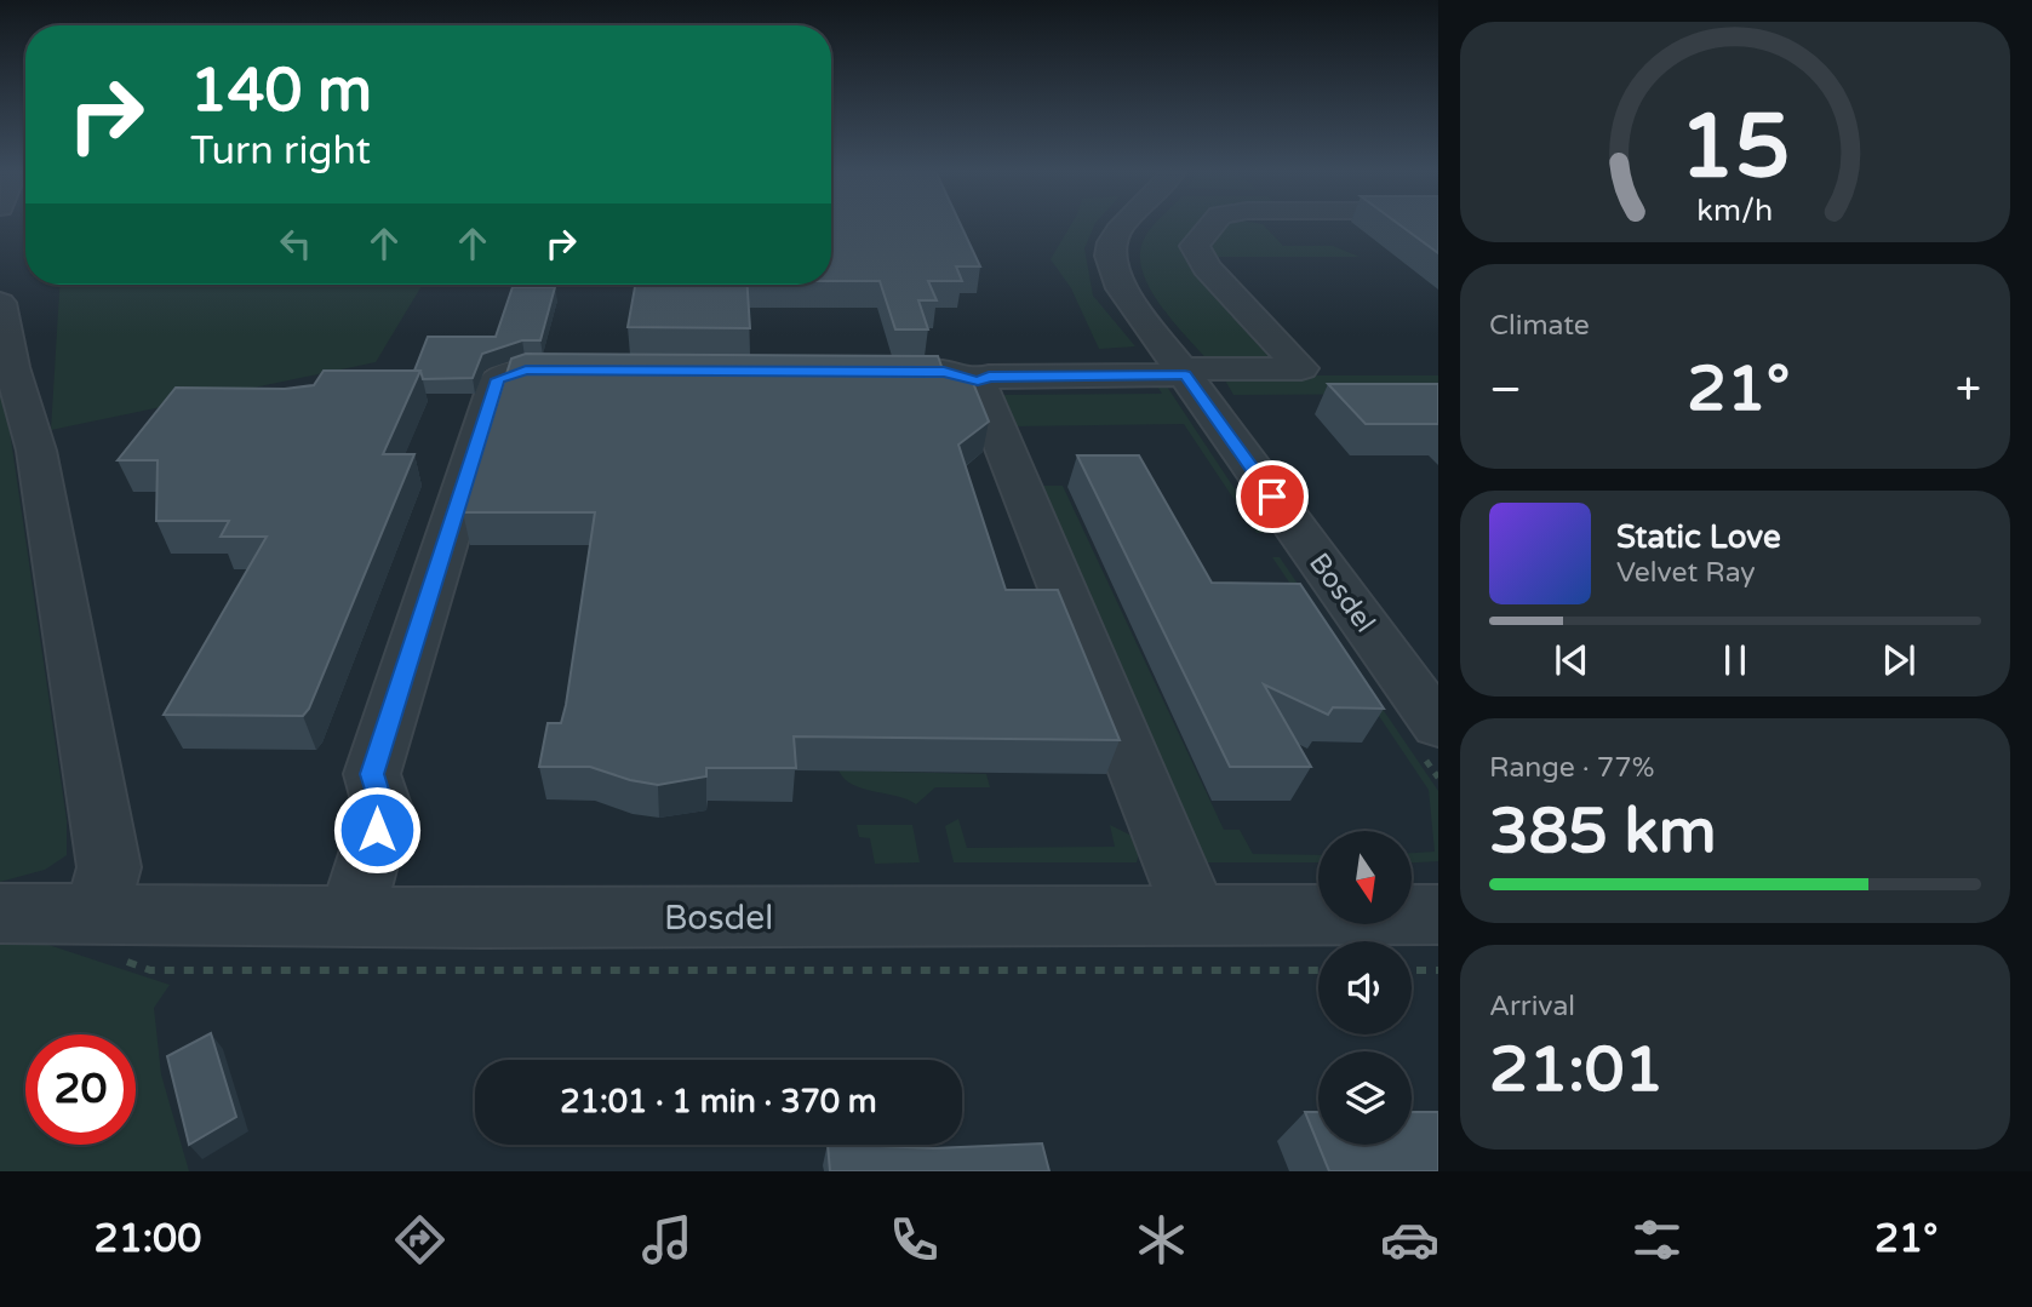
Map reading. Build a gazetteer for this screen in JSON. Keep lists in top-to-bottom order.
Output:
{
  "streets": {
    "street": ["Bosdel"]
  },
  "north": "bottom",
  "page": {
    "turn": ["140 m", "Turn right"],
    "tile": [
      "Climate",
      ["Range · 77%", "385 km"],
      ["Arrival", "21:01"]
    ],
    "heat": ["−", "21°", "+"],
    "song": ["Static Love", "Velvet Ray"],
    "limit": "20",
    "trip": "21:01 · 1 min · 370 m",
    "tabs": ["21:00", "21°"],
    "gauge": ["15", "km/h"]
  }
}
